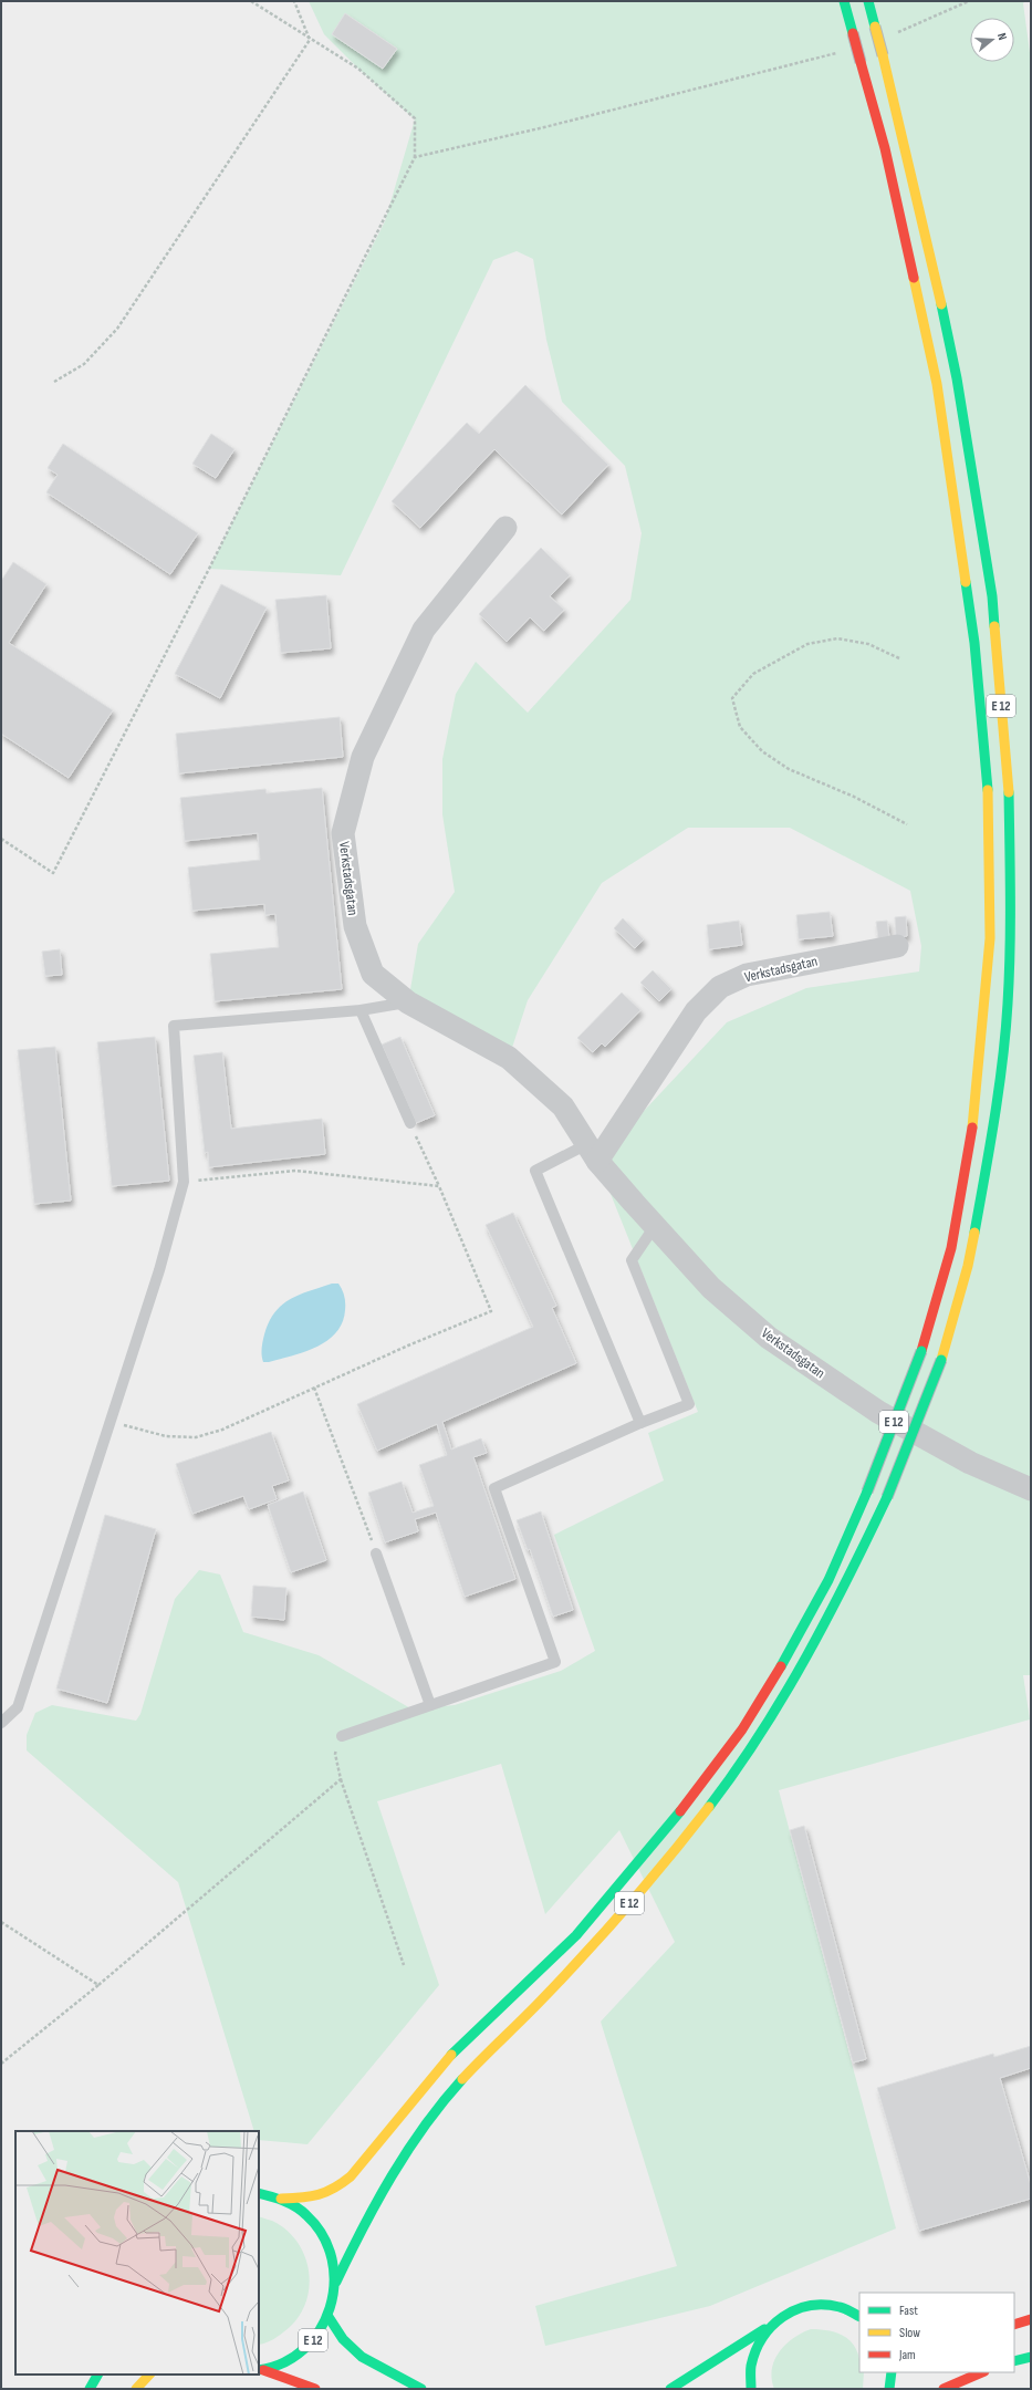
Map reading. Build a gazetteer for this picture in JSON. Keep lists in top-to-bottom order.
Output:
{
  "streets": {
    "main road": ["E 12"],
    "street": ["Verkstadsgatan"]
  },
  "legend": ["Fast", "Slow", "Jam"],
  "north": "right"
}
